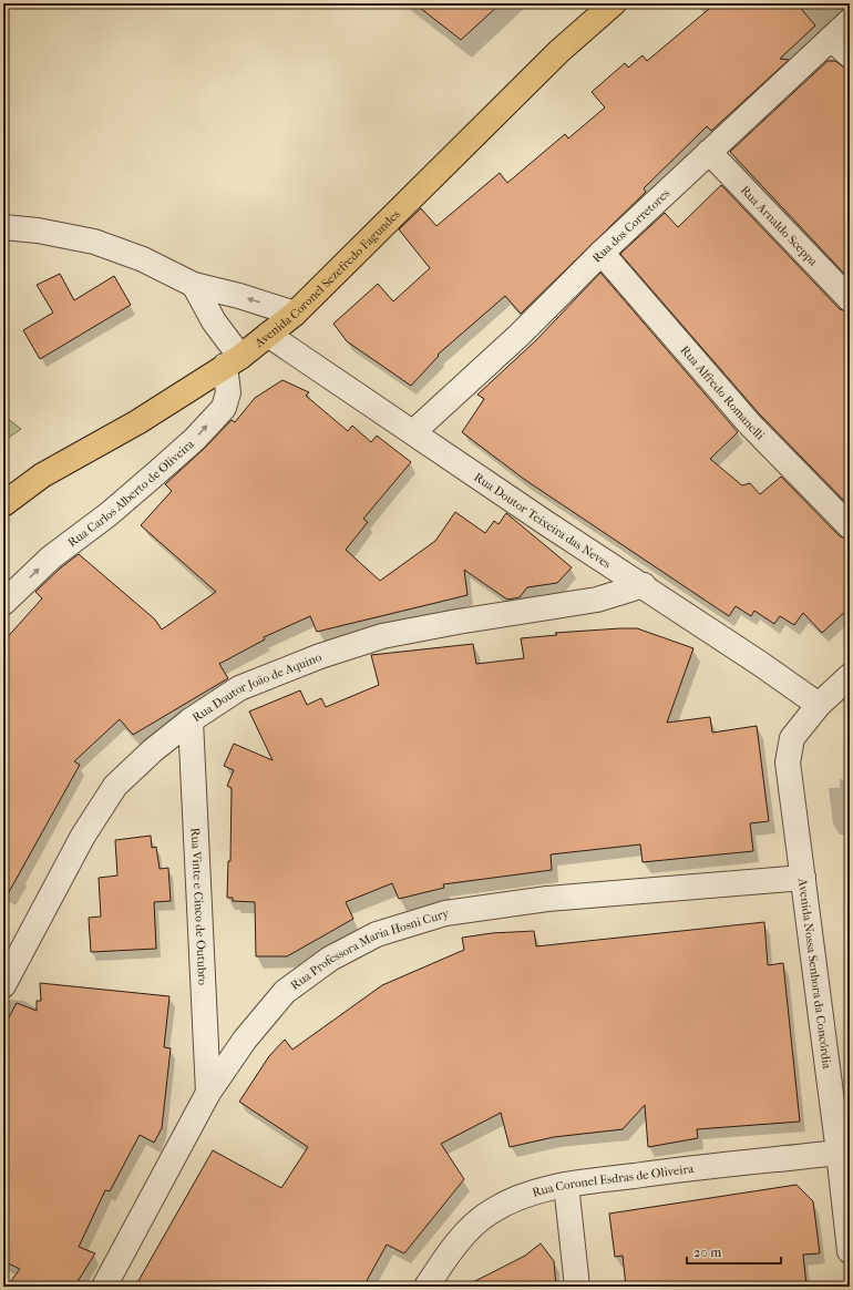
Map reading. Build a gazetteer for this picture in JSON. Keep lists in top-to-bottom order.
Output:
{
  "streets": {
    "main road": ["Avenida Coronel Sezefredo Fagundes"],
    "street": [
      "Rua dos Corretores",
      "Rua Arnaldo Sceppa",
      "Rua Alfredo Romanelli",
      "Rua Carlos Alberto de Oliveira",
      "Rua Doutor Teixeira das Neves",
      "Rua Doutor João de Aquino",
      "Rua Vinte e Cinco de Outubro",
      "Rua Professora Maria Hosni Cury",
      "Avenida Nossa Senhora da Concórdia",
      "Rua Coronel Esdras de Oliveira"
    ]
  },
  "crossings": [
    ["Rua dos Corretores", "Rua Arnaldo Sceppa"],
    ["Rua dos Corretores", "Rua Alfredo Romanelli"],
    ["Rua dos Corretores", "Rua Doutor Teixeira das Neves"],
    ["Avenida Coronel Sezefredo Fagundes", "Rua Carlos Alberto de Oliveira"],
    ["Avenida Coronel Sezefredo Fagundes", "Rua Doutor Teixeira das Neves"],
    ["Rua Doutor Teixeira das Neves", "Rua Doutor João de Aquino"],
    ["Rua Doutor Teixeira das Neves", "Avenida Nossa Senhora da Concórdia"],
    ["Rua Doutor João de Aquino", "Rua Vinte e Cinco de Outubro"],
    ["Rua Vinte e Cinco de Outubro", "Rua Professora Maria Hosni Cury"],
    ["Rua Professora Maria Hosni Cury", "Avenida Nossa Senhora da Concórdia"],
    ["Avenida Nossa Senhora da Concórdia", "Rua Coronel Esdras de Oliveira"]
  ],
  "one_way": ["Rua Carlos Alberto de Oliveira"],
  "scale_bar": "20 m"
}
